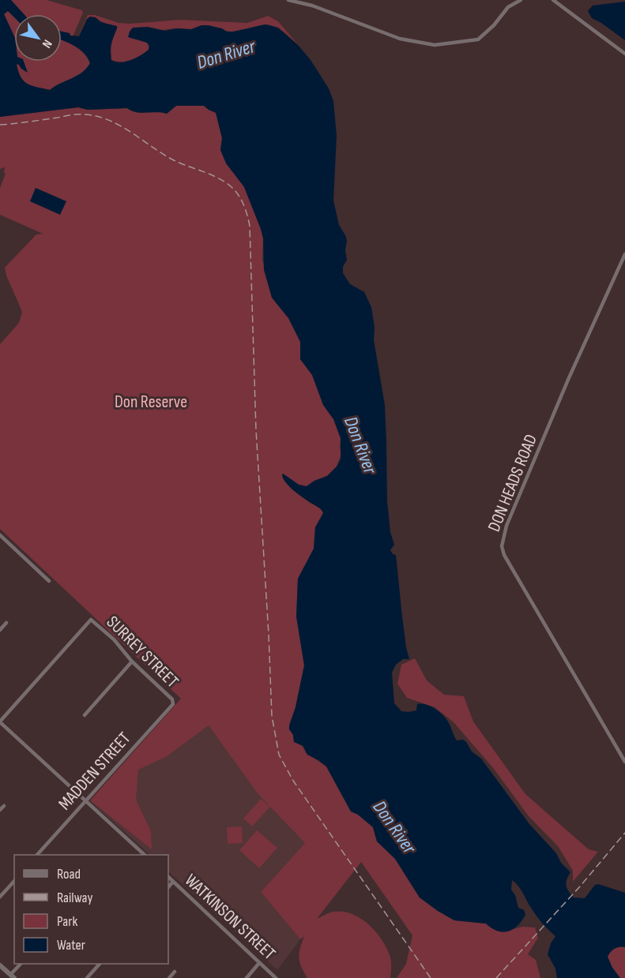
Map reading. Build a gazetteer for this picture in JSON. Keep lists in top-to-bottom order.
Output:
{
  "streets": {
    "street": [
      "DON HEADS ROAD",
      "SURREY STREET",
      "MADDEN STREET",
      "WATKINSON STREET"
    ]
  },
  "crossings": [
    ["SURREY STREET", "MADDEN STREET"]
  ],
  "water": ["Don River"],
  "parks": ["Don Reserve"],
  "legend": [
    "Road",
    "Railway",
    "Park",
    "Water"
  ],
  "north": "bottom right"
}
